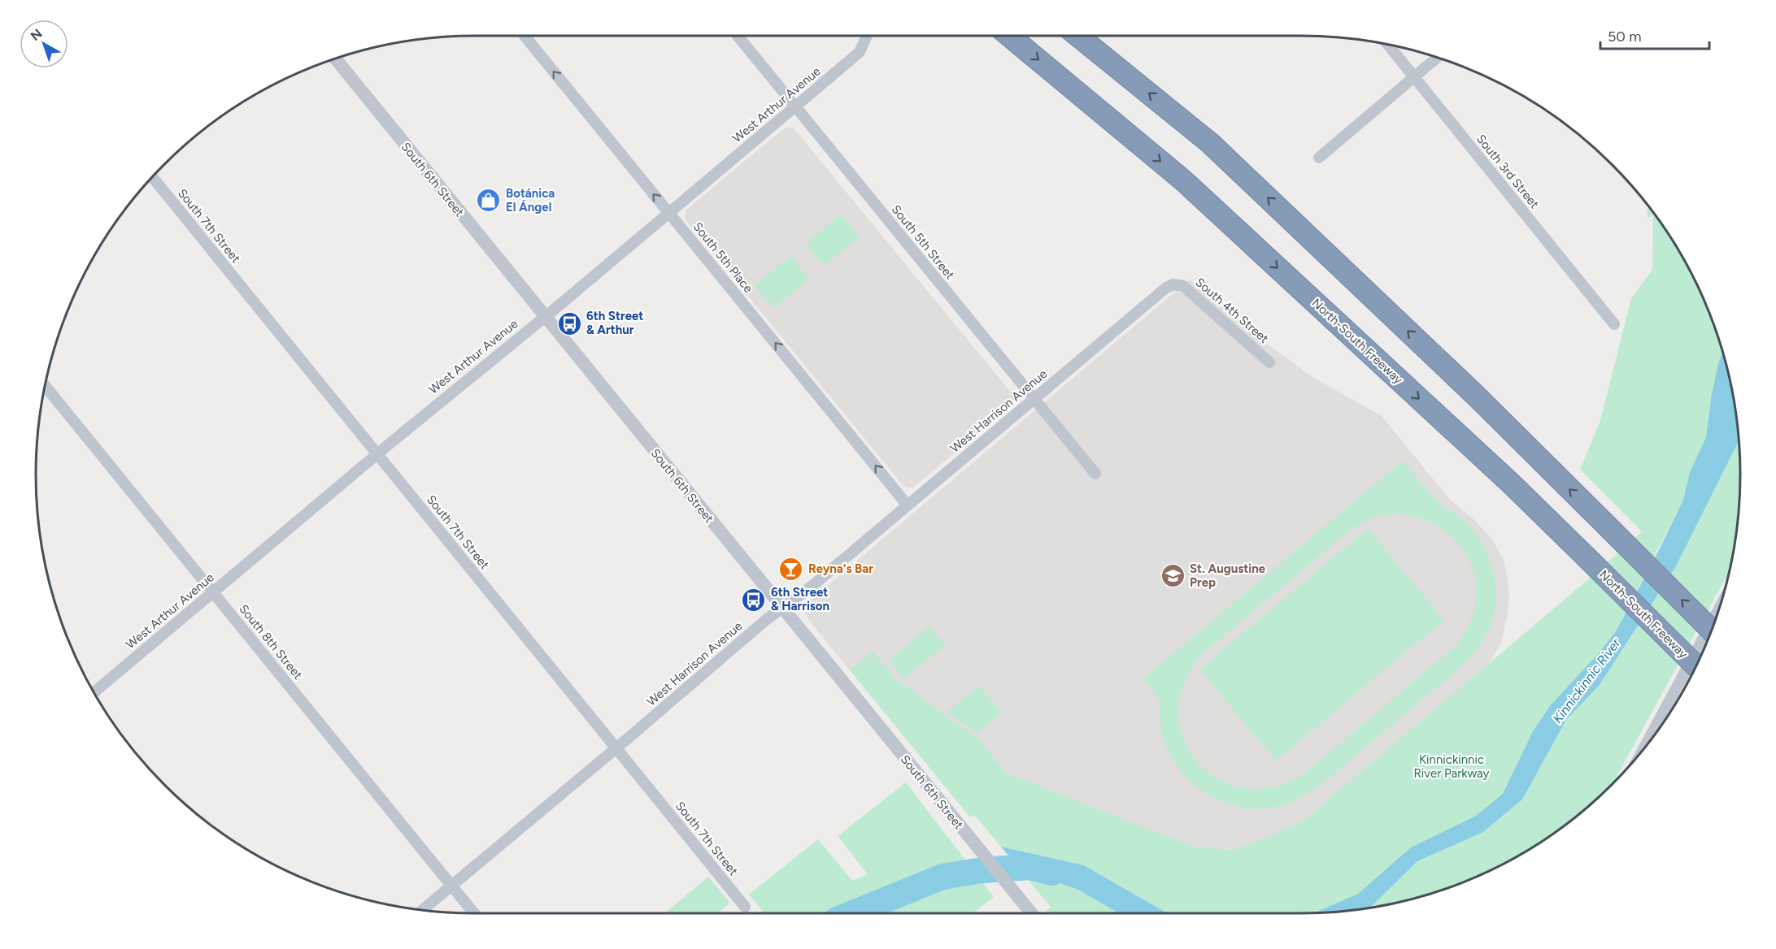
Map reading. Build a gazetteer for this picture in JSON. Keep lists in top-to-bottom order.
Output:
{
  "streets": {
    "highway": ["North-South Freeway"],
    "street": [
      "West Arthur Avenue",
      "South 3rd Street",
      "South 6th Street",
      "South 7th Street",
      "South 5th Street",
      "South 5th Place",
      "South 4th Street",
      "West Harrison Avenue",
      "South 8th Street"
    ]
  },
  "crossings": [
    ["West Arthur Avenue", "South 6th Street"],
    ["West Arthur Avenue", "South 7th Street"],
    ["West Arthur Avenue", "South 5th Street"],
    ["West Arthur Avenue", "South 5th Place"],
    ["West Arthur Avenue", "South 8th Street"],
    ["South 6th Street", "West Harrison Avenue"],
    ["South 7th Street", "West Harrison Avenue"],
    ["South 5th Street", "West Harrison Avenue"],
    ["South 5th Place", "West Harrison Avenue"],
    ["South 4th Street", "West Harrison Avenue"],
    ["West Harrison Avenue", "South 8th Street"]
  ],
  "one_way": ["South 5th Place"],
  "water": ["Kinnickinnic River"],
  "parks": ["Kinnickinnic River Parkway"],
  "places": {
    "shop": ["Botánica El Ángel"],
    "bus stop": ["6th Street & Arthur", "6th Street & Harrison"],
    "bar": ["Reyna's Bar"],
    "school or university": ["St. Augustine Prep"]
  },
  "scale_bar": "50 m",
  "north": "top left"
}
